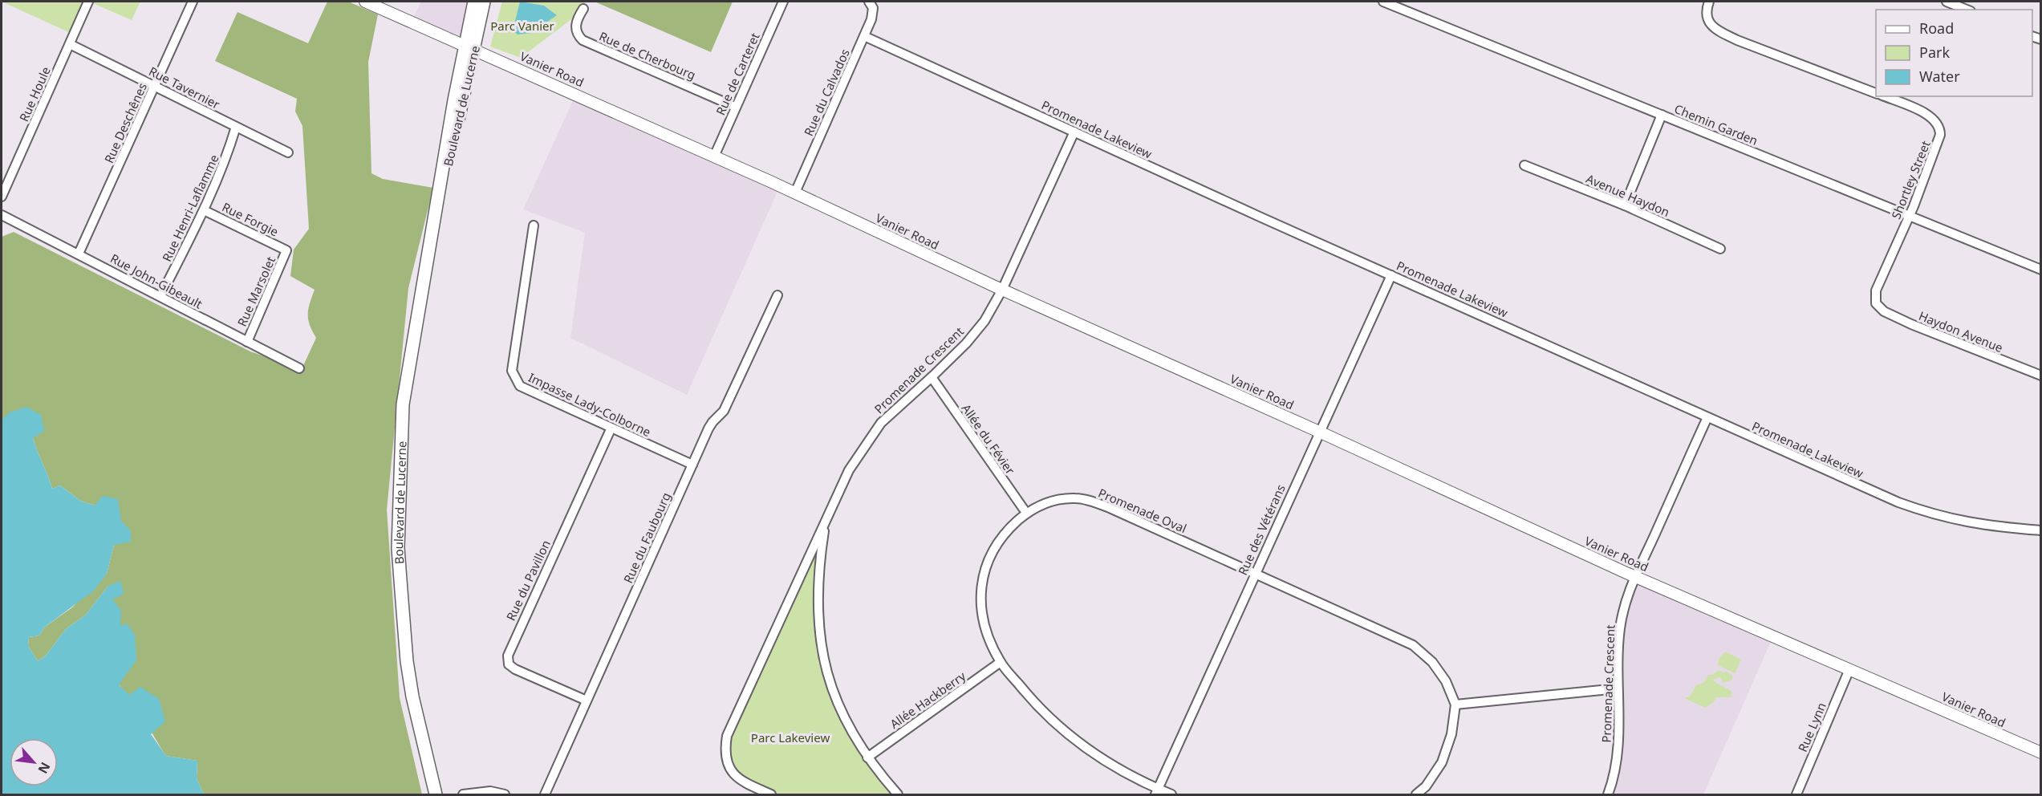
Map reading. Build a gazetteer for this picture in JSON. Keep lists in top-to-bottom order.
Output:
{
  "streets": {
    "main road": ["Boulevard de Lucerne"],
    "street": [
      "Rue de Cherbourg",
      "Vanier Road",
      "Rue de Carteret",
      "Rue Tavernier",
      "Rue du Calvados",
      "Rue Houle",
      "Rue Deschênes",
      "Chemin Garden",
      "Promenade Lakeview",
      "Shortley Street",
      "Avenue Haydon",
      "Rue Henri-Laflamme",
      "Rue Forgie",
      "Rue John-Gibeault",
      "Rue Marsolet",
      "Haydon Avenue",
      "Promenade Crescent",
      "Impasse Lady-Colborne",
      "Allée du Févier",
      "Promenade Oval",
      "Rue des Vétérans",
      "Rue du Faubourg",
      "Rue du Pavillon",
      "Allée Hackberry",
      "Rue Lynn"
    ]
  },
  "crossings": [
    ["Rue de Cherbourg", "Rue de Carteret"],
    ["Vanier Road", "Rue de Carteret"],
    ["Vanier Road", "Rue du Calvados"],
    ["Vanier Road", "Boulevard de Lucerne"],
    ["Vanier Road", "Promenade Crescent"],
    ["Vanier Road", "Rue des Vétérans"],
    ["Vanier Road", "Rue Lynn"],
    ["Rue Tavernier", "Rue Houle"],
    ["Rue Tavernier", "Rue Deschênes"],
    ["Rue Tavernier", "Rue Henri-Laflamme"],
    ["Rue du Calvados", "Promenade Lakeview"],
    ["Rue Deschênes", "Rue John-Gibeault"],
    ["Chemin Garden", "Shortley Street"],
    ["Promenade Lakeview", "Promenade Crescent"],
    ["Promenade Lakeview", "Rue des Vétérans"],
    ["Shortley Street", "Haydon Avenue"],
    ["Rue Henri-Laflamme", "Rue Forgie"],
    ["Rue Henri-Laflamme", "Rue John-Gibeault"],
    ["Rue Forgie", "Rue Marsolet"],
    ["Rue John-Gibeault", "Rue Marsolet"],
    ["Promenade Crescent", "Allée du Févier"],
    ["Promenade Crescent", "Allée Hackberry"],
    ["Impasse Lady-Colborne", "Rue du Faubourg"],
    ["Impasse Lady-Colborne", "Rue du Pavillon"],
    ["Allée du Févier", "Promenade Oval"],
    ["Promenade Oval", "Rue des Vétérans"],
    ["Promenade Oval", "Allée Hackberry"],
    ["Rue du Faubourg", "Rue du Pavillon"]
  ],
  "parks": ["Parc Vanier", "Parc Lakeview"],
  "legend": ["Road", "Park", "Water"],
  "north": "bottom right"
}
